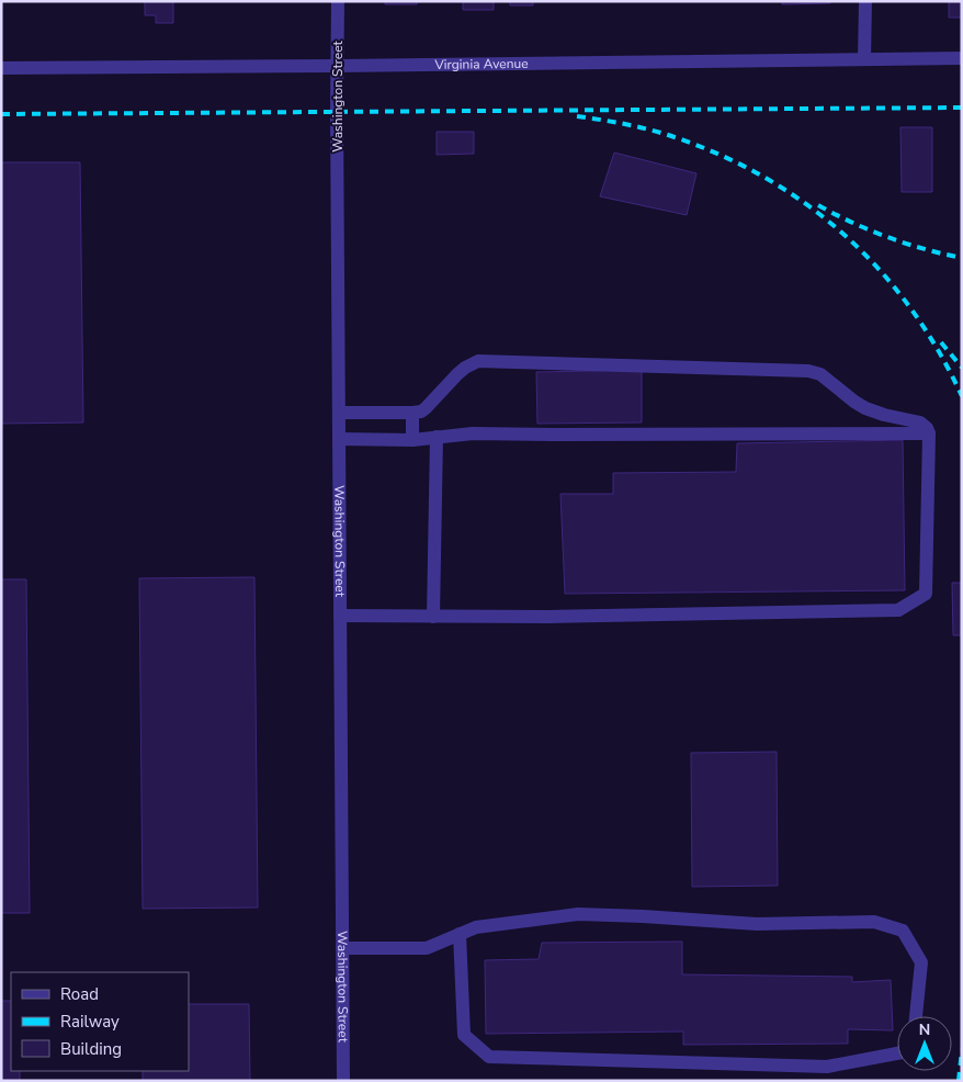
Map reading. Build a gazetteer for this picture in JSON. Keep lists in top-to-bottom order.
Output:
{
  "streets": {
    "street": ["Virginia Avenue", "Washington Street"]
  },
  "crossings": [
    ["Virginia Avenue", "Washington Street"]
  ],
  "legend": ["Road", "Railway", "Building"],
  "north": "top"
}
